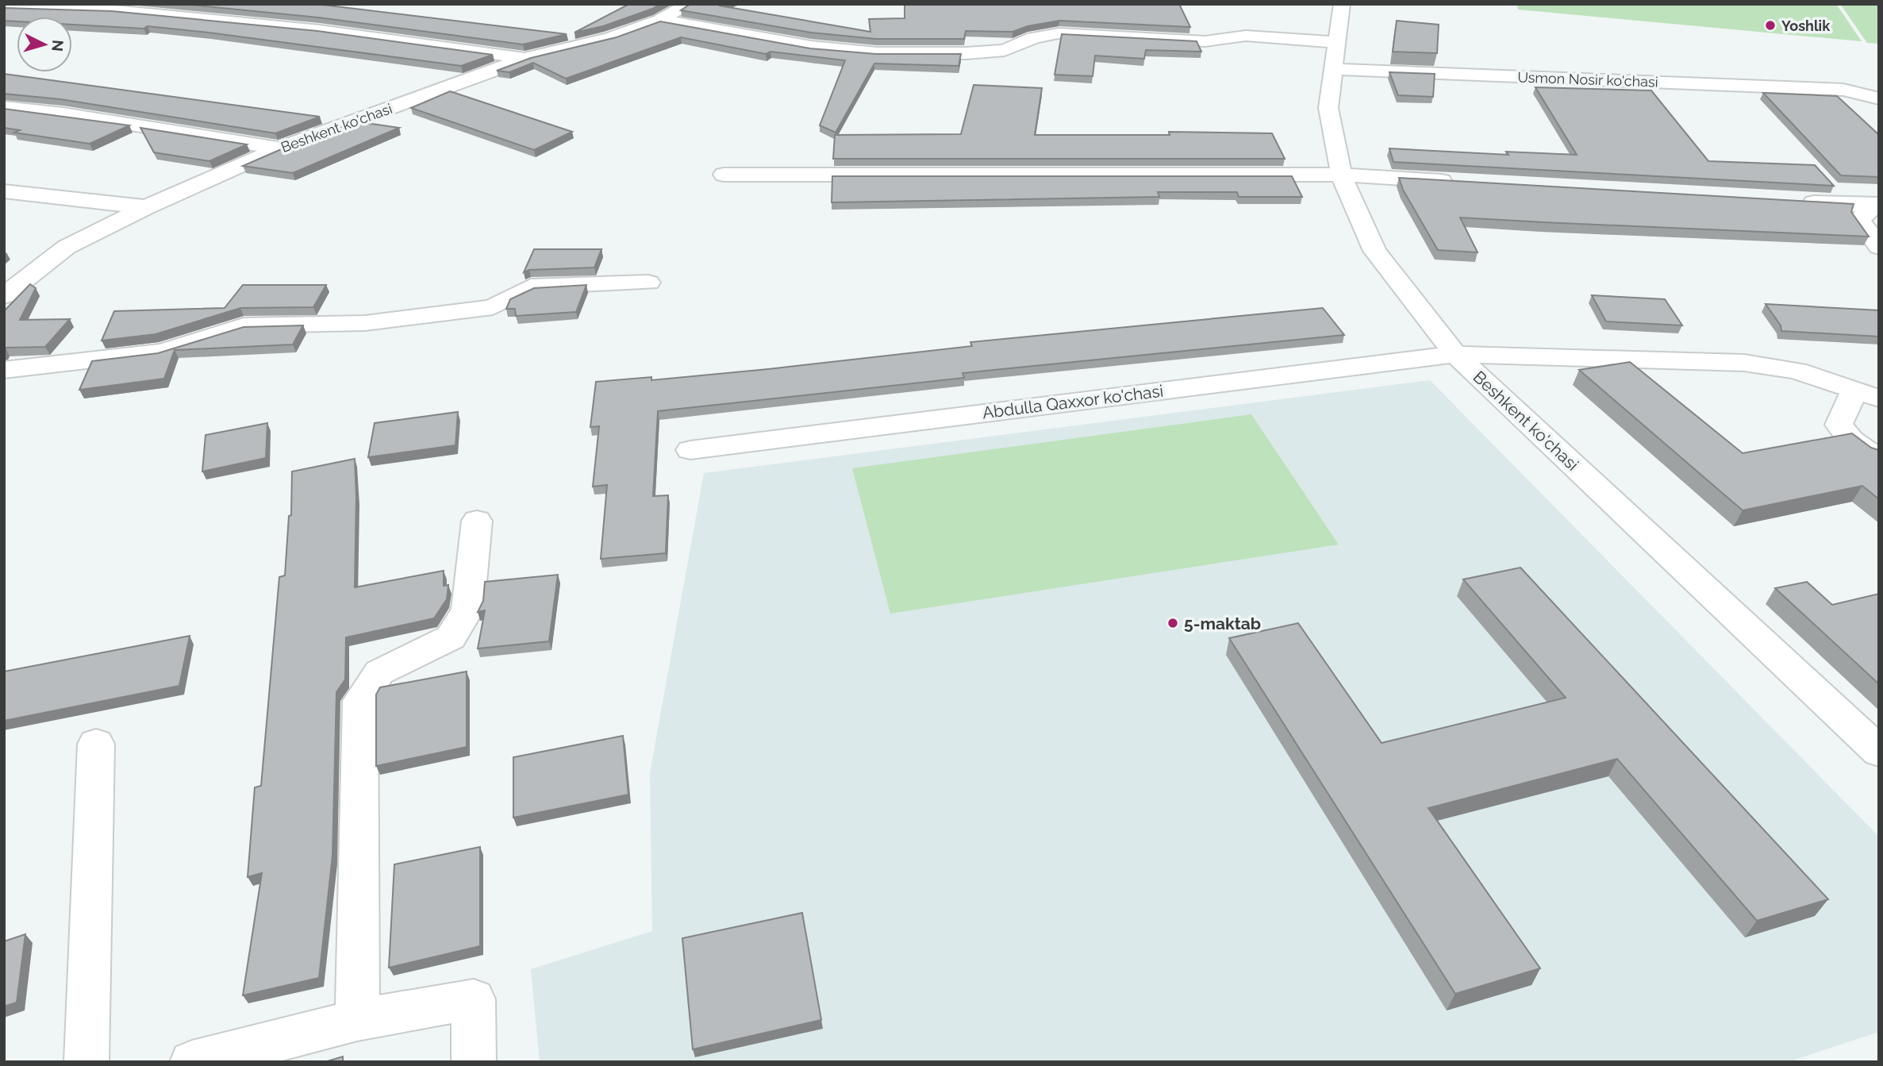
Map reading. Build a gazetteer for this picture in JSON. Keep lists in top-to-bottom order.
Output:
{
  "streets": {
    "street": ["Usmon Nosir ko'chasi", "Beshkent ko'chasi", "Abdulla Qaxxor ko'chasi"]
  },
  "crossings": [
    ["Usmon Nosir ko'chasi", "Beshkent ko'chasi"],
    ["Beshkent ko'chasi", "Abdulla Qaxxor ko'chasi"]
  ],
  "places": ["Yoshlik", "5-maktab"],
  "north": "right"
}
